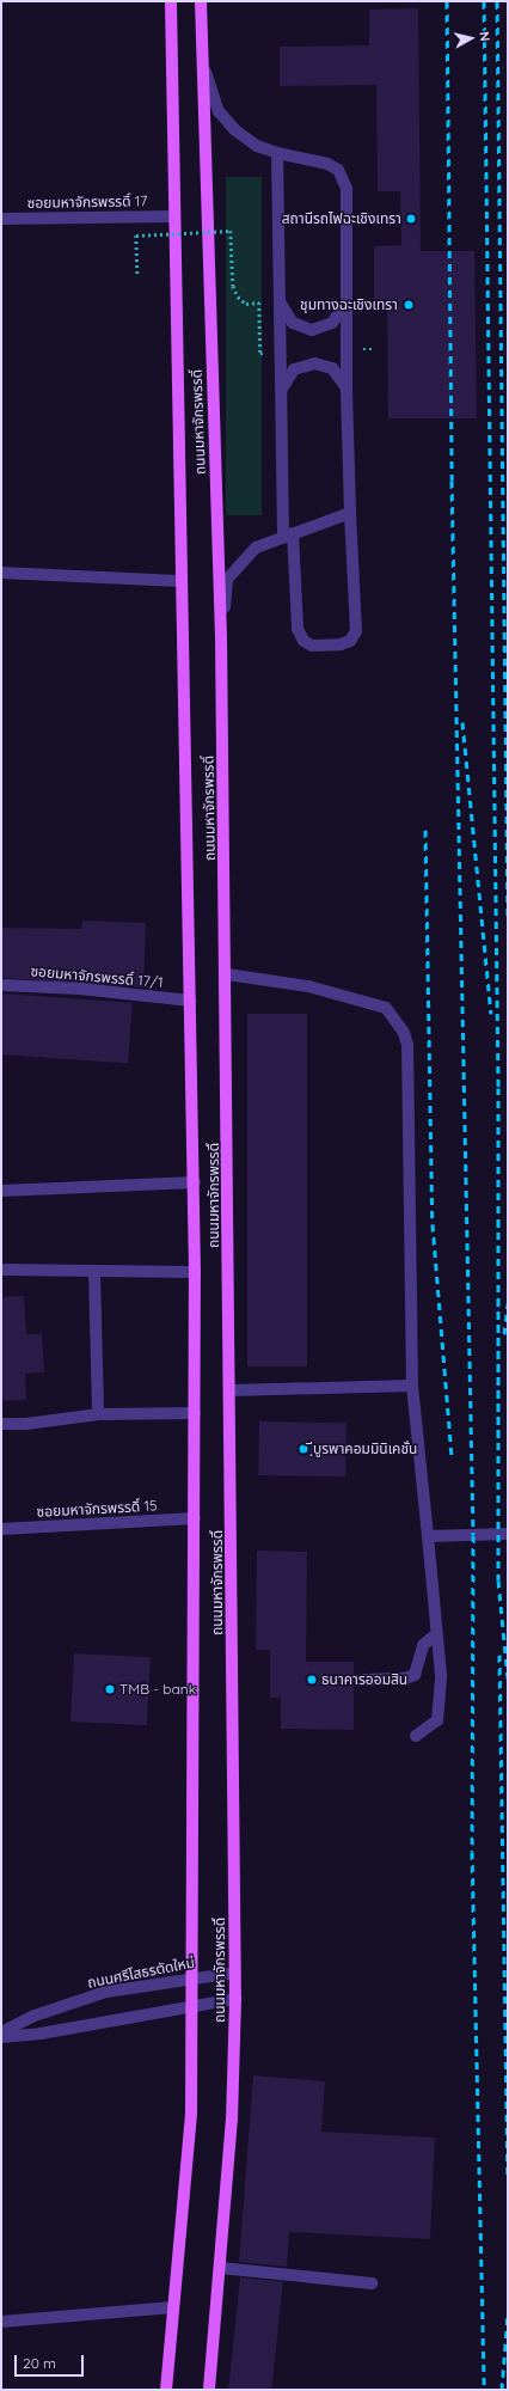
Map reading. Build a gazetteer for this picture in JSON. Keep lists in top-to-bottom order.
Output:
{
  "streets": {
    "main road": ["ถนนมหาจักรพรรดิ์"],
    "street": [
      "ซอยมหาจักรพรรดิ์ 17",
      "ซอยมหาจักรพรรดิ์ 17/1",
      "ซอยมหาจักรพรรดิ์ 15",
      "ถนนศรีโสธรตัดใหม่"
    ]
  },
  "crossings": [
    ["ซอยมหาจักรพรรดิ์ 17", "ถนนมหาจักรพรรดิ์"],
    ["ถนนมหาจักรพรรดิ์", "ซอยมหาจักรพรรดิ์ 17/1"],
    ["ถนนมหาจักรพรรดิ์", "ซอยมหาจักรพรรดิ์ 15"],
    ["ถนนมหาจักรพรรดิ์", "ถนนศรีโสธรตัดใหม่"]
  ],
  "places": [
    "สถานีรถไฟฉะเชิงเทรา",
    "ชุมทางฉะเชิงเทรา",
    "ฺีบูรพาคอมมินิเคชั่น",
    "ธนาคารออมสิน",
    "TMB - bank"
  ],
  "scale_bar": "20 m",
  "north": "right"
}
